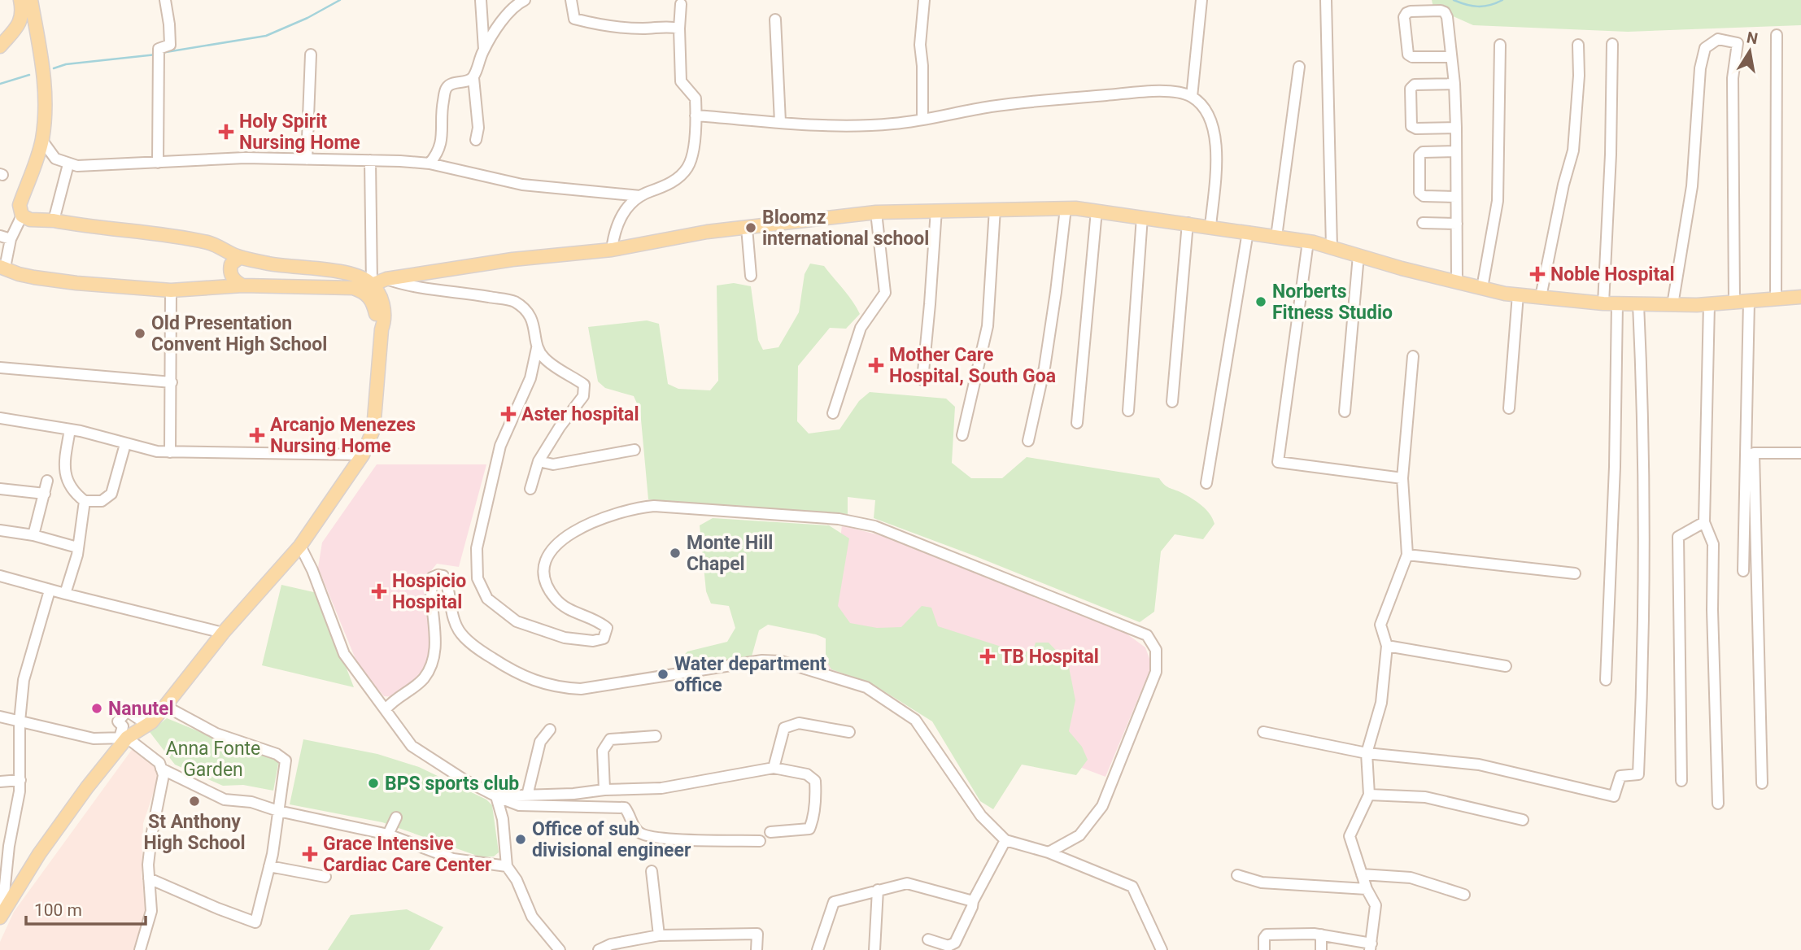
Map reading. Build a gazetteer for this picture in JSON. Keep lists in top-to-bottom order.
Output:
{
  "parks": ["Anna Fonte Garden"],
  "places": {
    "health": [
      "Holy Spirit Nursing Home",
      "Noble Hospital",
      "Mother Care Hospital, South Goa",
      "Aster hospital",
      "Arcanjo Menezes Nursing Home",
      "Hospicio Hospital",
      "TB Hospital",
      "Grace Intensive Cardiac Care Center"
    ],
    "other": [
      "Bloomz international school",
      "Norberts Fitness Studio",
      "Old Presentation Convent High School",
      "Monte Hill Chapel",
      "Water department office",
      "Nanutel",
      "BPS sports club",
      "St Anthony High School",
      "Office of sub divisional engineer"
    ]
  },
  "scale_bar": "100 m",
  "north": "top"
}
